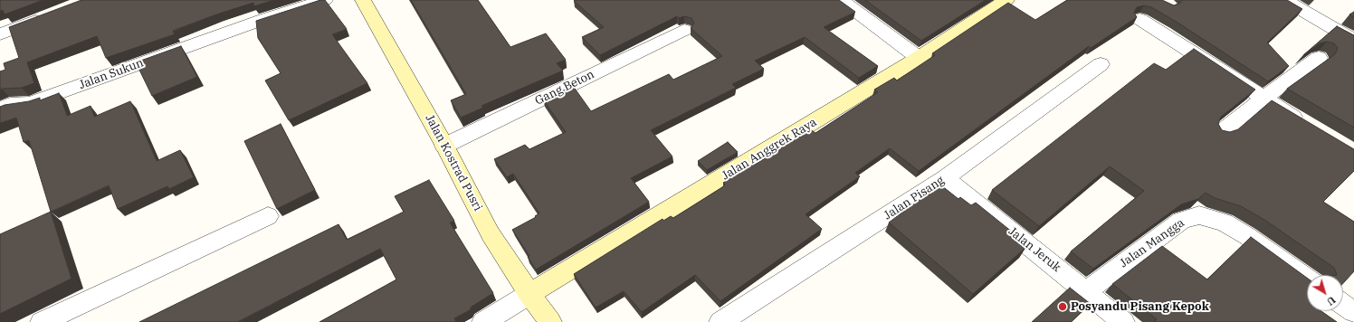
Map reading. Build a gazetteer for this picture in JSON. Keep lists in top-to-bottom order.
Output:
{
  "streets": {
    "street": [
      "Jalan Sukun",
      "Gang Beton",
      "Jalan Anggrek Raya",
      "Jalan Kostrad Pusri",
      "Jalan Pisang",
      "Jalan Mangga",
      "Jalan Jeruk"
    ]
  },
  "crossings": [
    ["Gang Beton", "Jalan Kostrad Pusri"],
    ["Jalan Anggrek Raya", "Jalan Kostrad Pusri"],
    ["Jalan Pisang", "Jalan Jeruk"],
    ["Jalan Mangga", "Jalan Jeruk"]
  ],
  "places": ["Posyandu Pisang Kepok"],
  "north": "bottom right"
}
